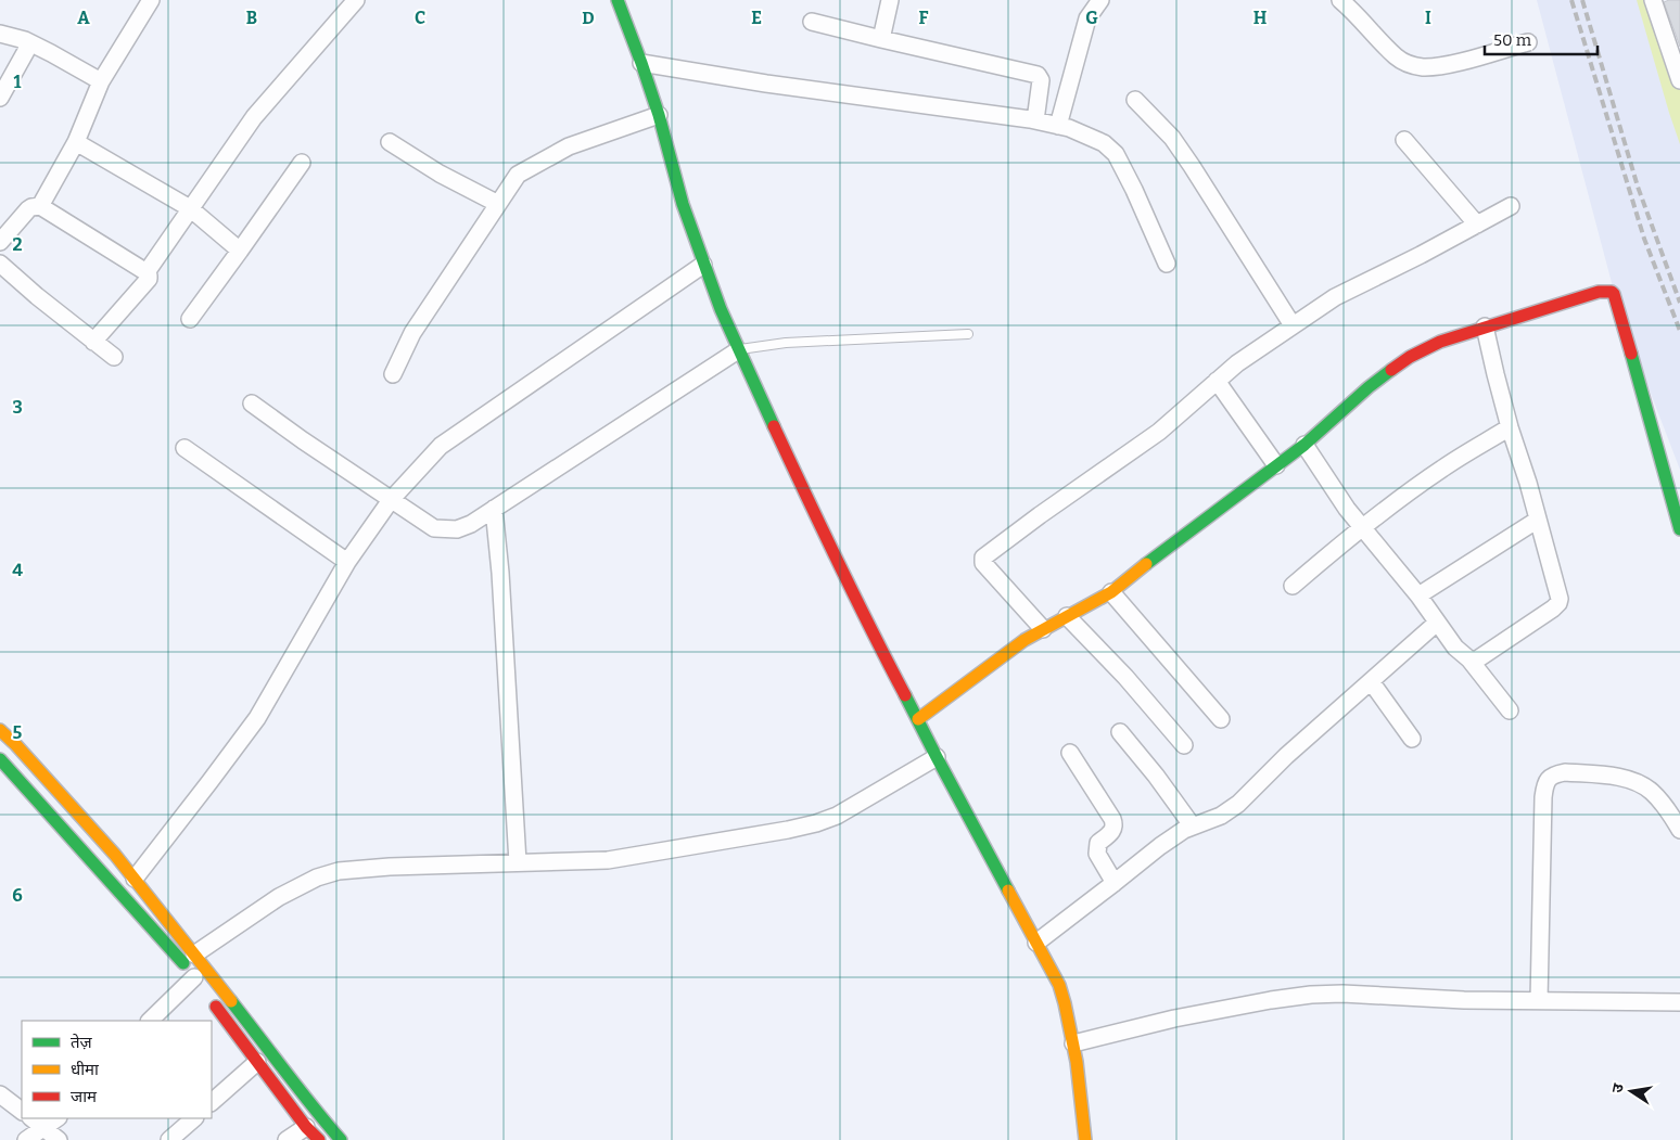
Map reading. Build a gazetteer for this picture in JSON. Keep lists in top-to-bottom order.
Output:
{
  "legend": ["तेज़", "धीमा", "जाम"],
  "scale_bar": "50 m",
  "north": "left",
  "grid": {
    "columns": [
      "A",
      "B",
      "C",
      "D",
      "E",
      "F",
      "G",
      "H",
      "I"
    ],
    "rows": [
      "1",
      "2",
      "3",
      "4",
      "5",
      "6"
    ]
  }
}
